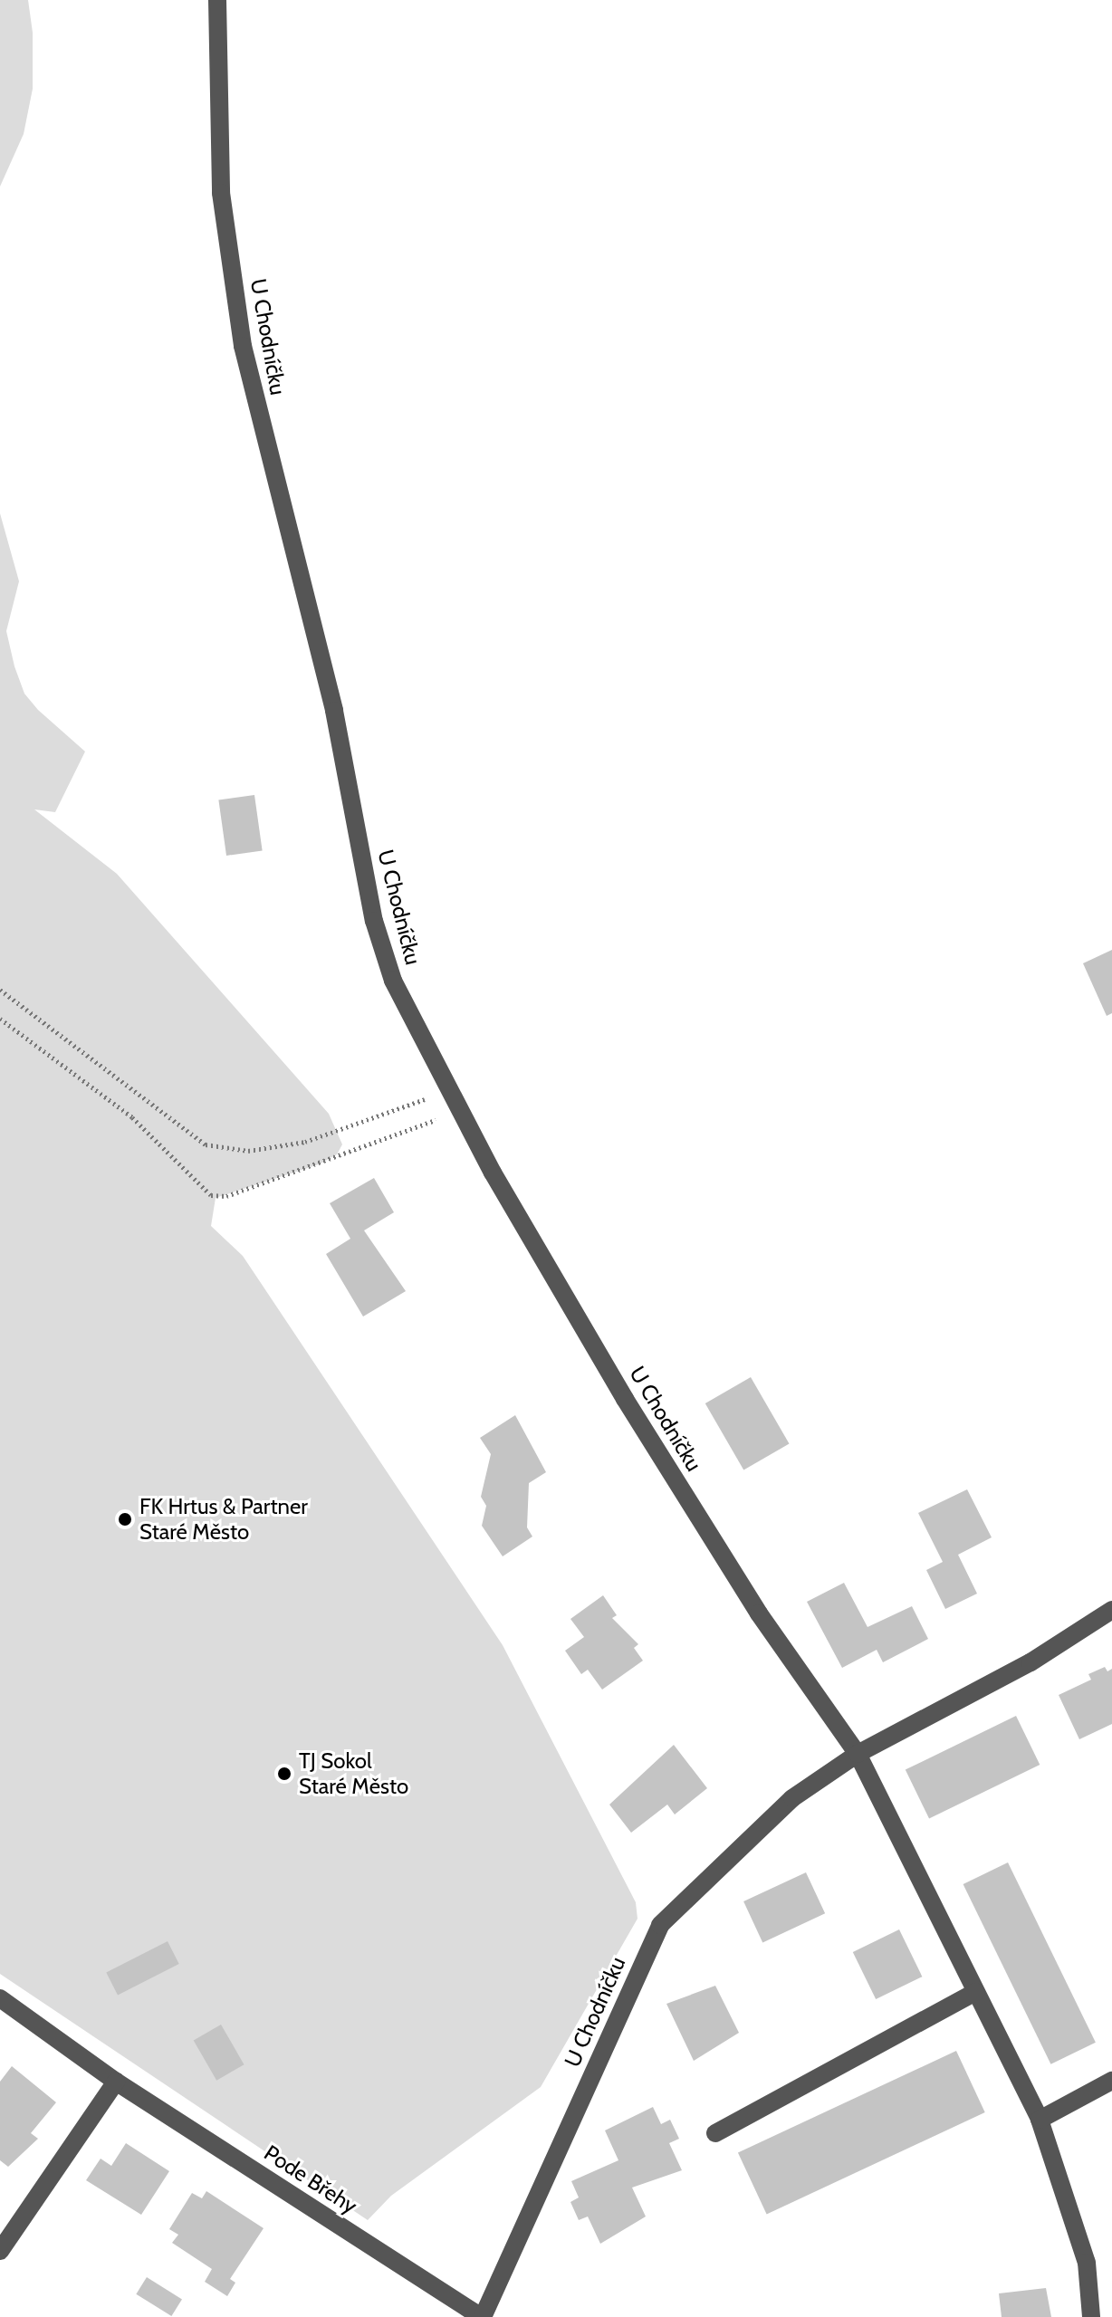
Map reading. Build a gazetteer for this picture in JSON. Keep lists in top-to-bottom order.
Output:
{
  "streets": {
    "street": ["U Chodníčku", "Pode Břehy"]
  },
  "crossings": [
    ["U Chodníčku", "Pode Břehy"]
  ],
  "places": ["FK Hrtus & Partner Staré Město", "TJ Sokol Staré Město"]
}
